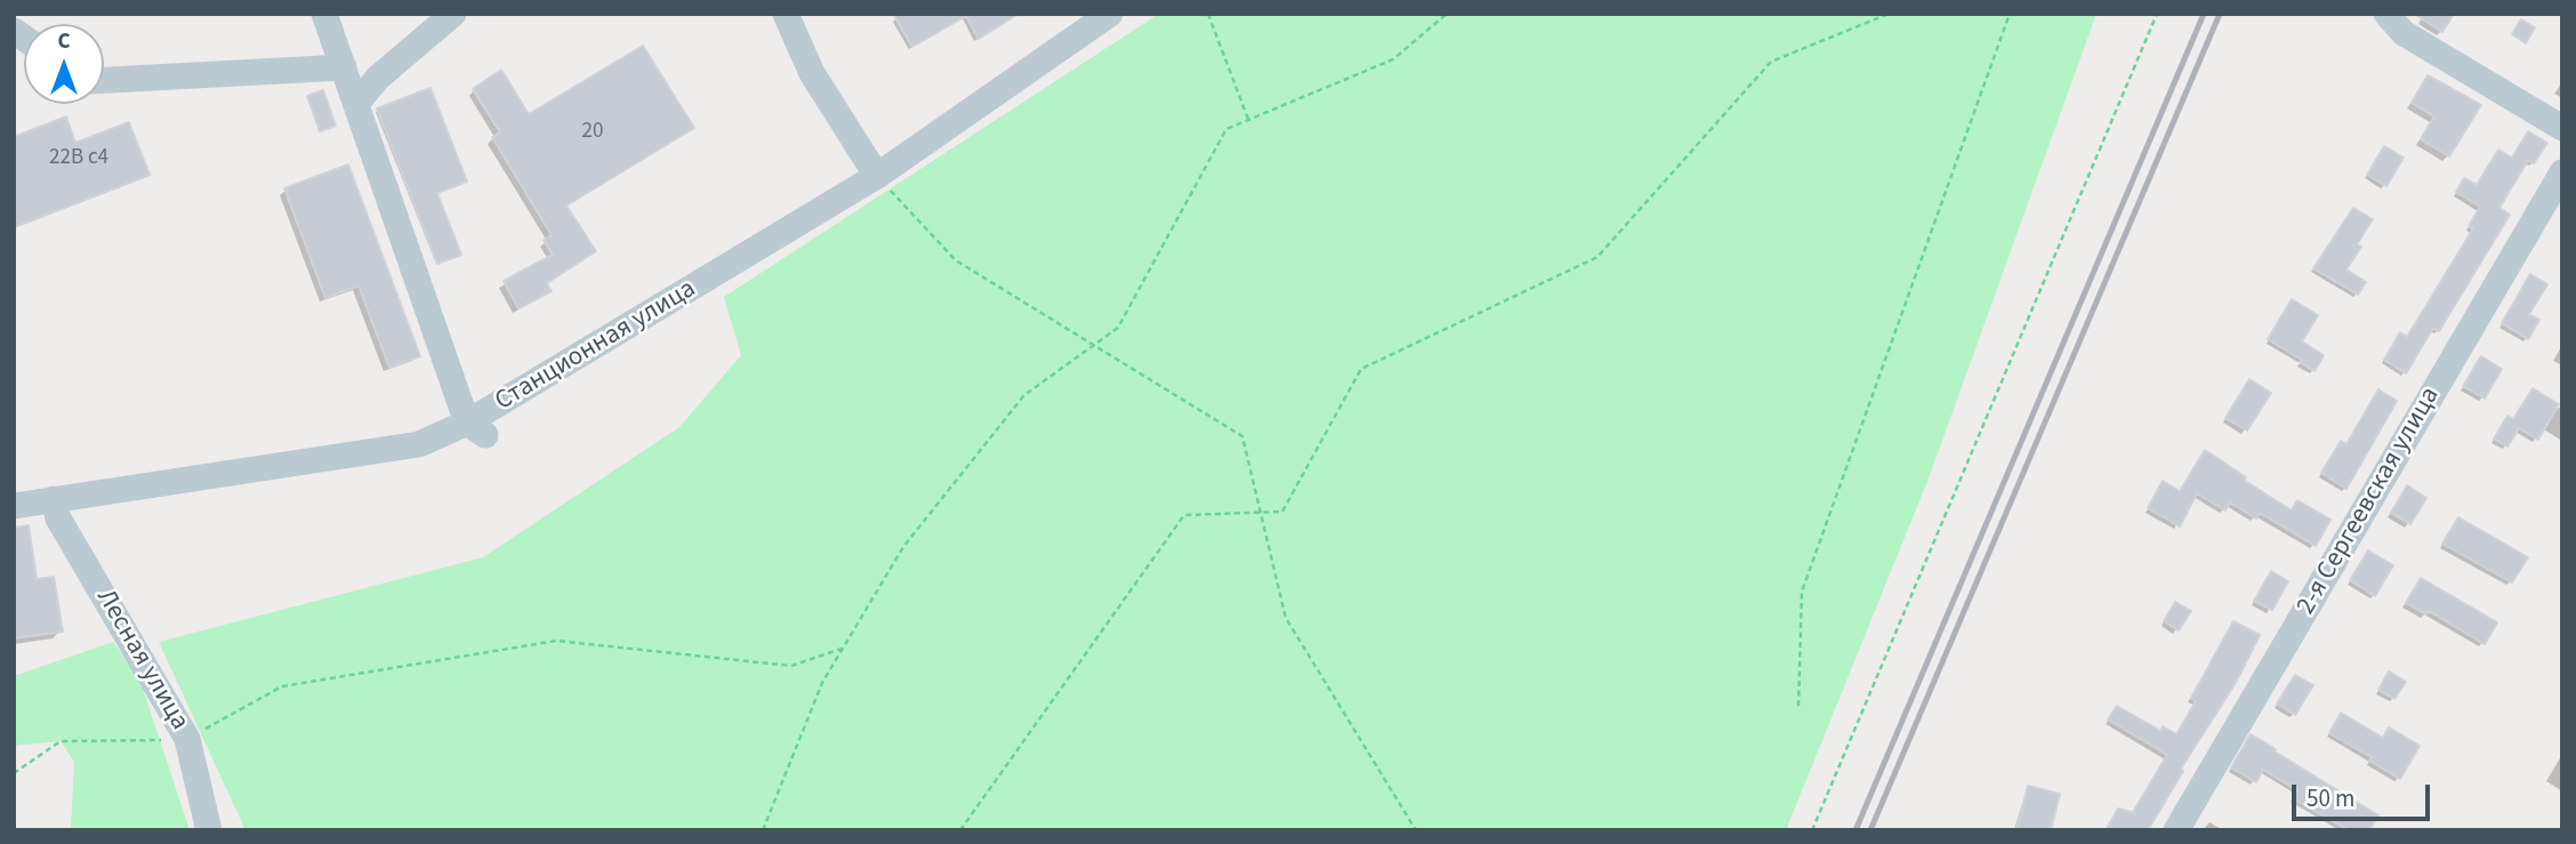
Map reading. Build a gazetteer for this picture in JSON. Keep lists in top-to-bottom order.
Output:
{
  "streets": {
    "street": ["Станционная улица", "2-я Сергеевская улица", "Лесная улица"]
  },
  "crossings": [
    ["Станционная улица", "Лесная улица"]
  ],
  "house_numbers": ["20", "22В с4"],
  "scale_bar": "50 m",
  "north": "top"
}
